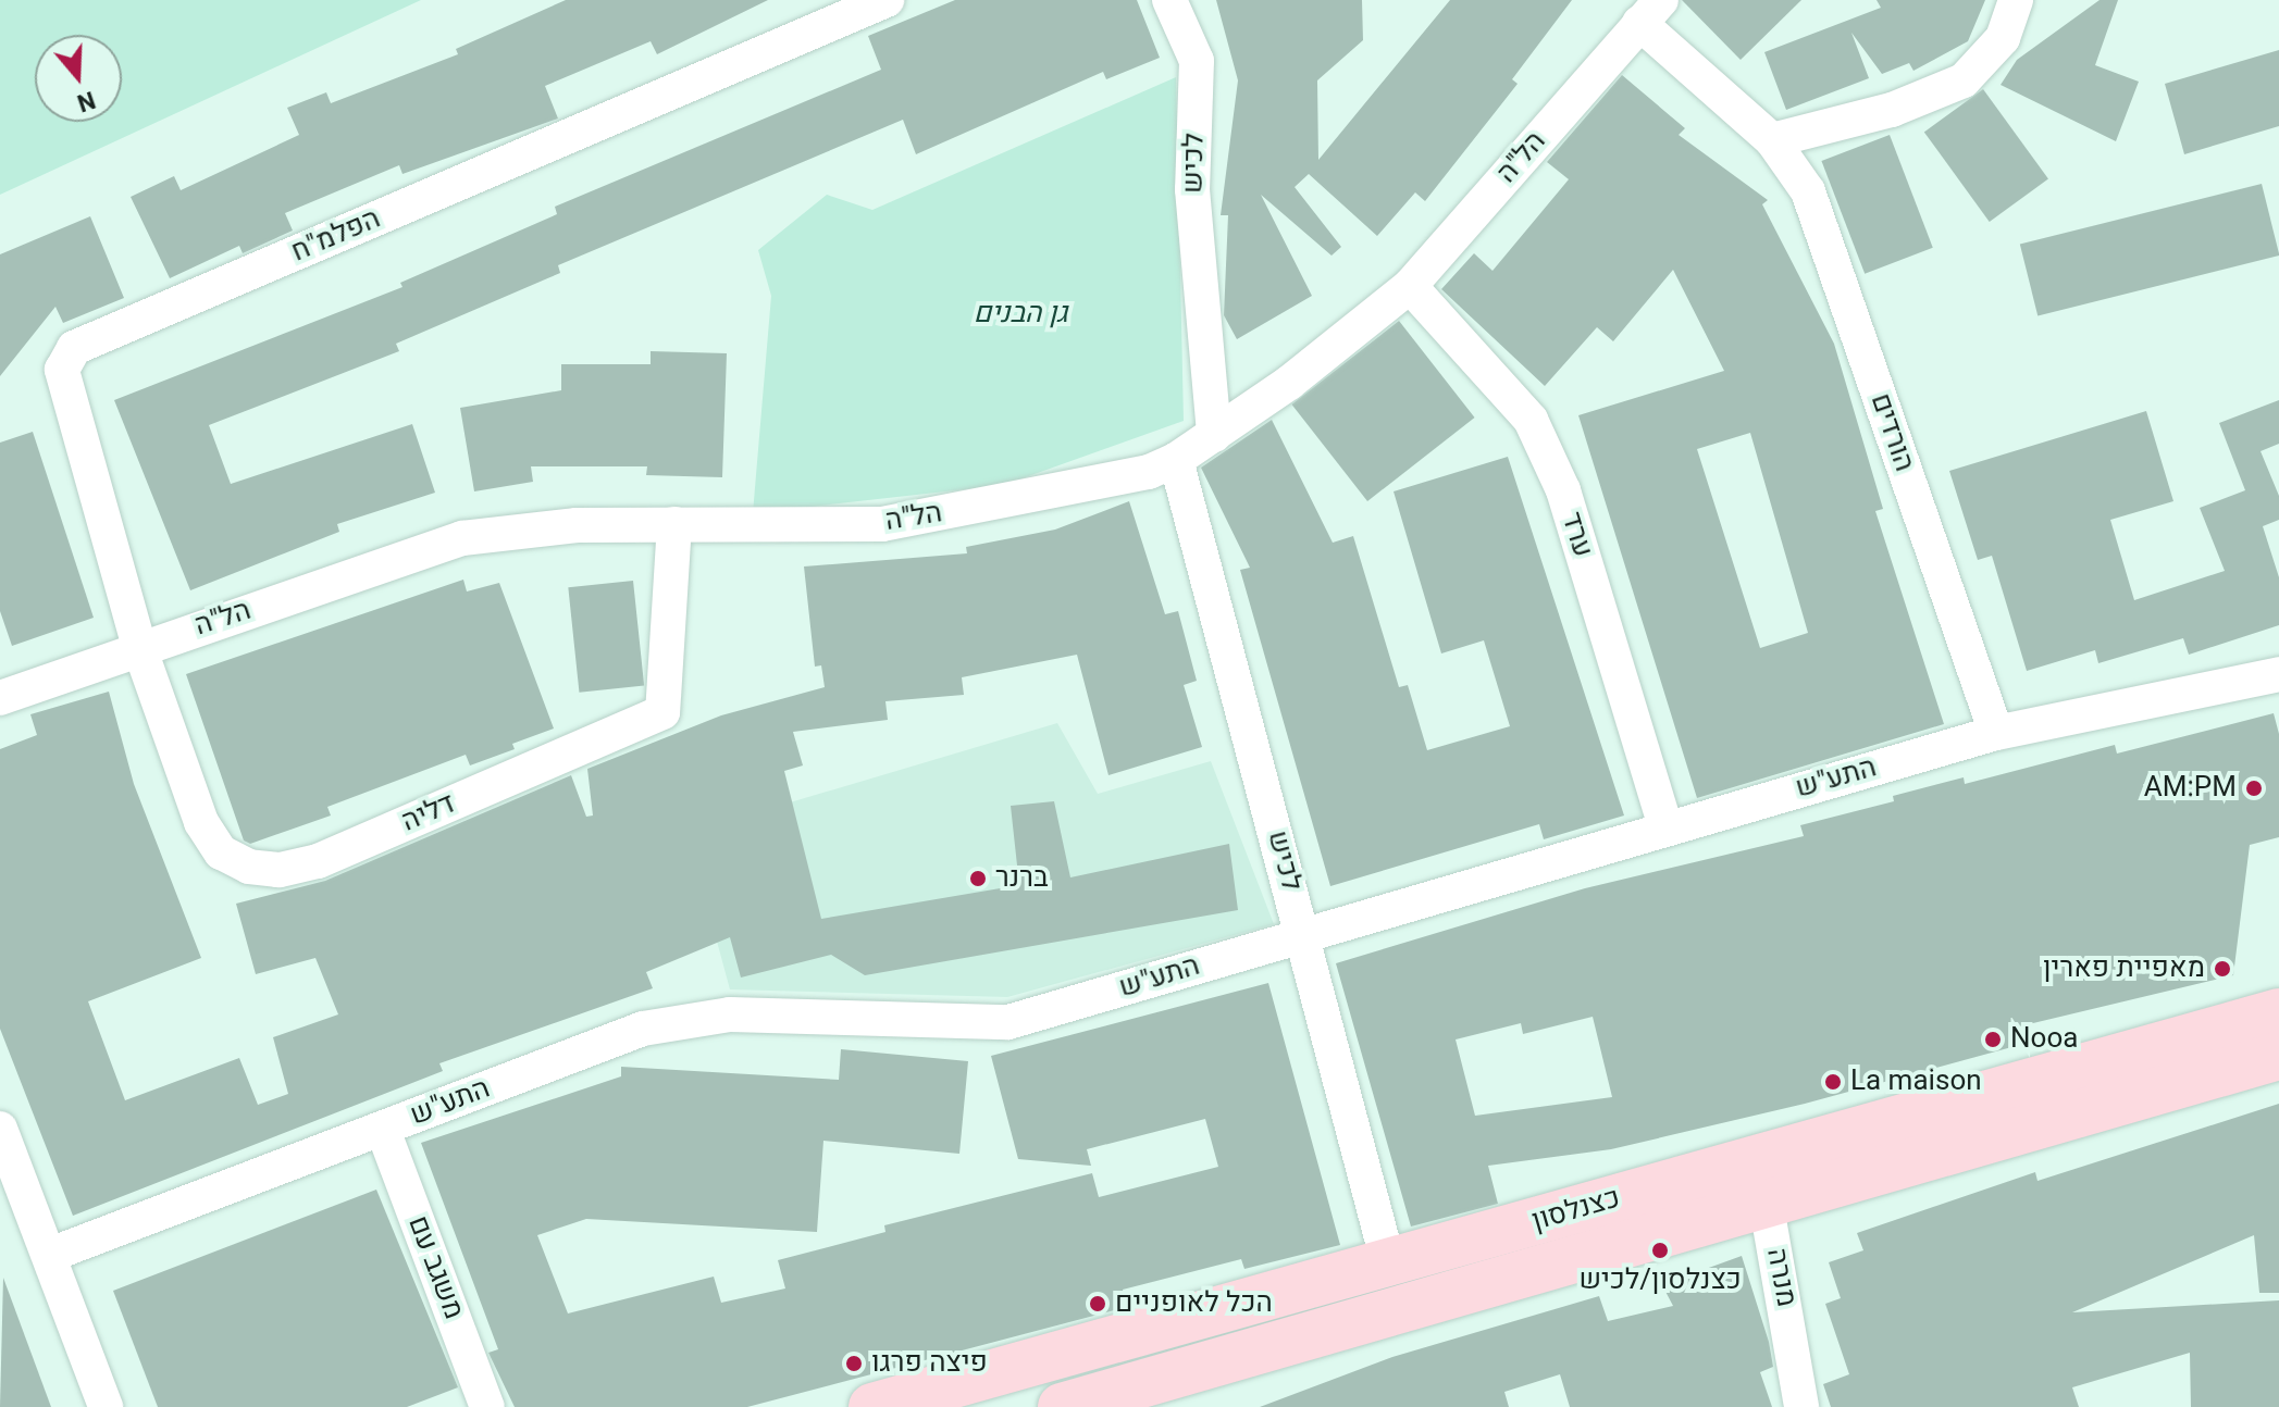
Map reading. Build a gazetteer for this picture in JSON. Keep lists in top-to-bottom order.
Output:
{
  "streets": {
    "street": [
      "הל\"ה",
      "לכיש",
      "הפלמ\"ח",
      "הורדים",
      "ערד",
      "התע\"ש",
      "דליה",
      "כצנלסון",
      "משגב עם",
      "מנרה"
    ]
  },
  "crossings": [
    ["הל\"ה", "לכיש"],
    ["הל\"ה", "הפלמ\"ח"],
    ["הל\"ה", "הורדים"],
    ["הל\"ה", "ערד"],
    ["הל\"ה", "דליה"],
    ["לכיש", "התע\"ש"],
    ["לכיש", "כצנלסון"],
    ["הפלמ\"ח", "דליה"],
    ["הורדים", "התע\"ש"],
    ["ערד", "התע\"ש"],
    ["התע\"ש", "משגב עם"],
    ["כצנלסון", "מנרה"]
  ],
  "parks": ["גן הבנים"],
  "places": [
    "AM:PM",
    "ברנר",
    "מאפיית פארין",
    "Nooa",
    "La maison",
    "כצנלסון/לכיש",
    "הכל לאופניים",
    "פיצה פרגו"
  ],
  "north": "bottom"
}
